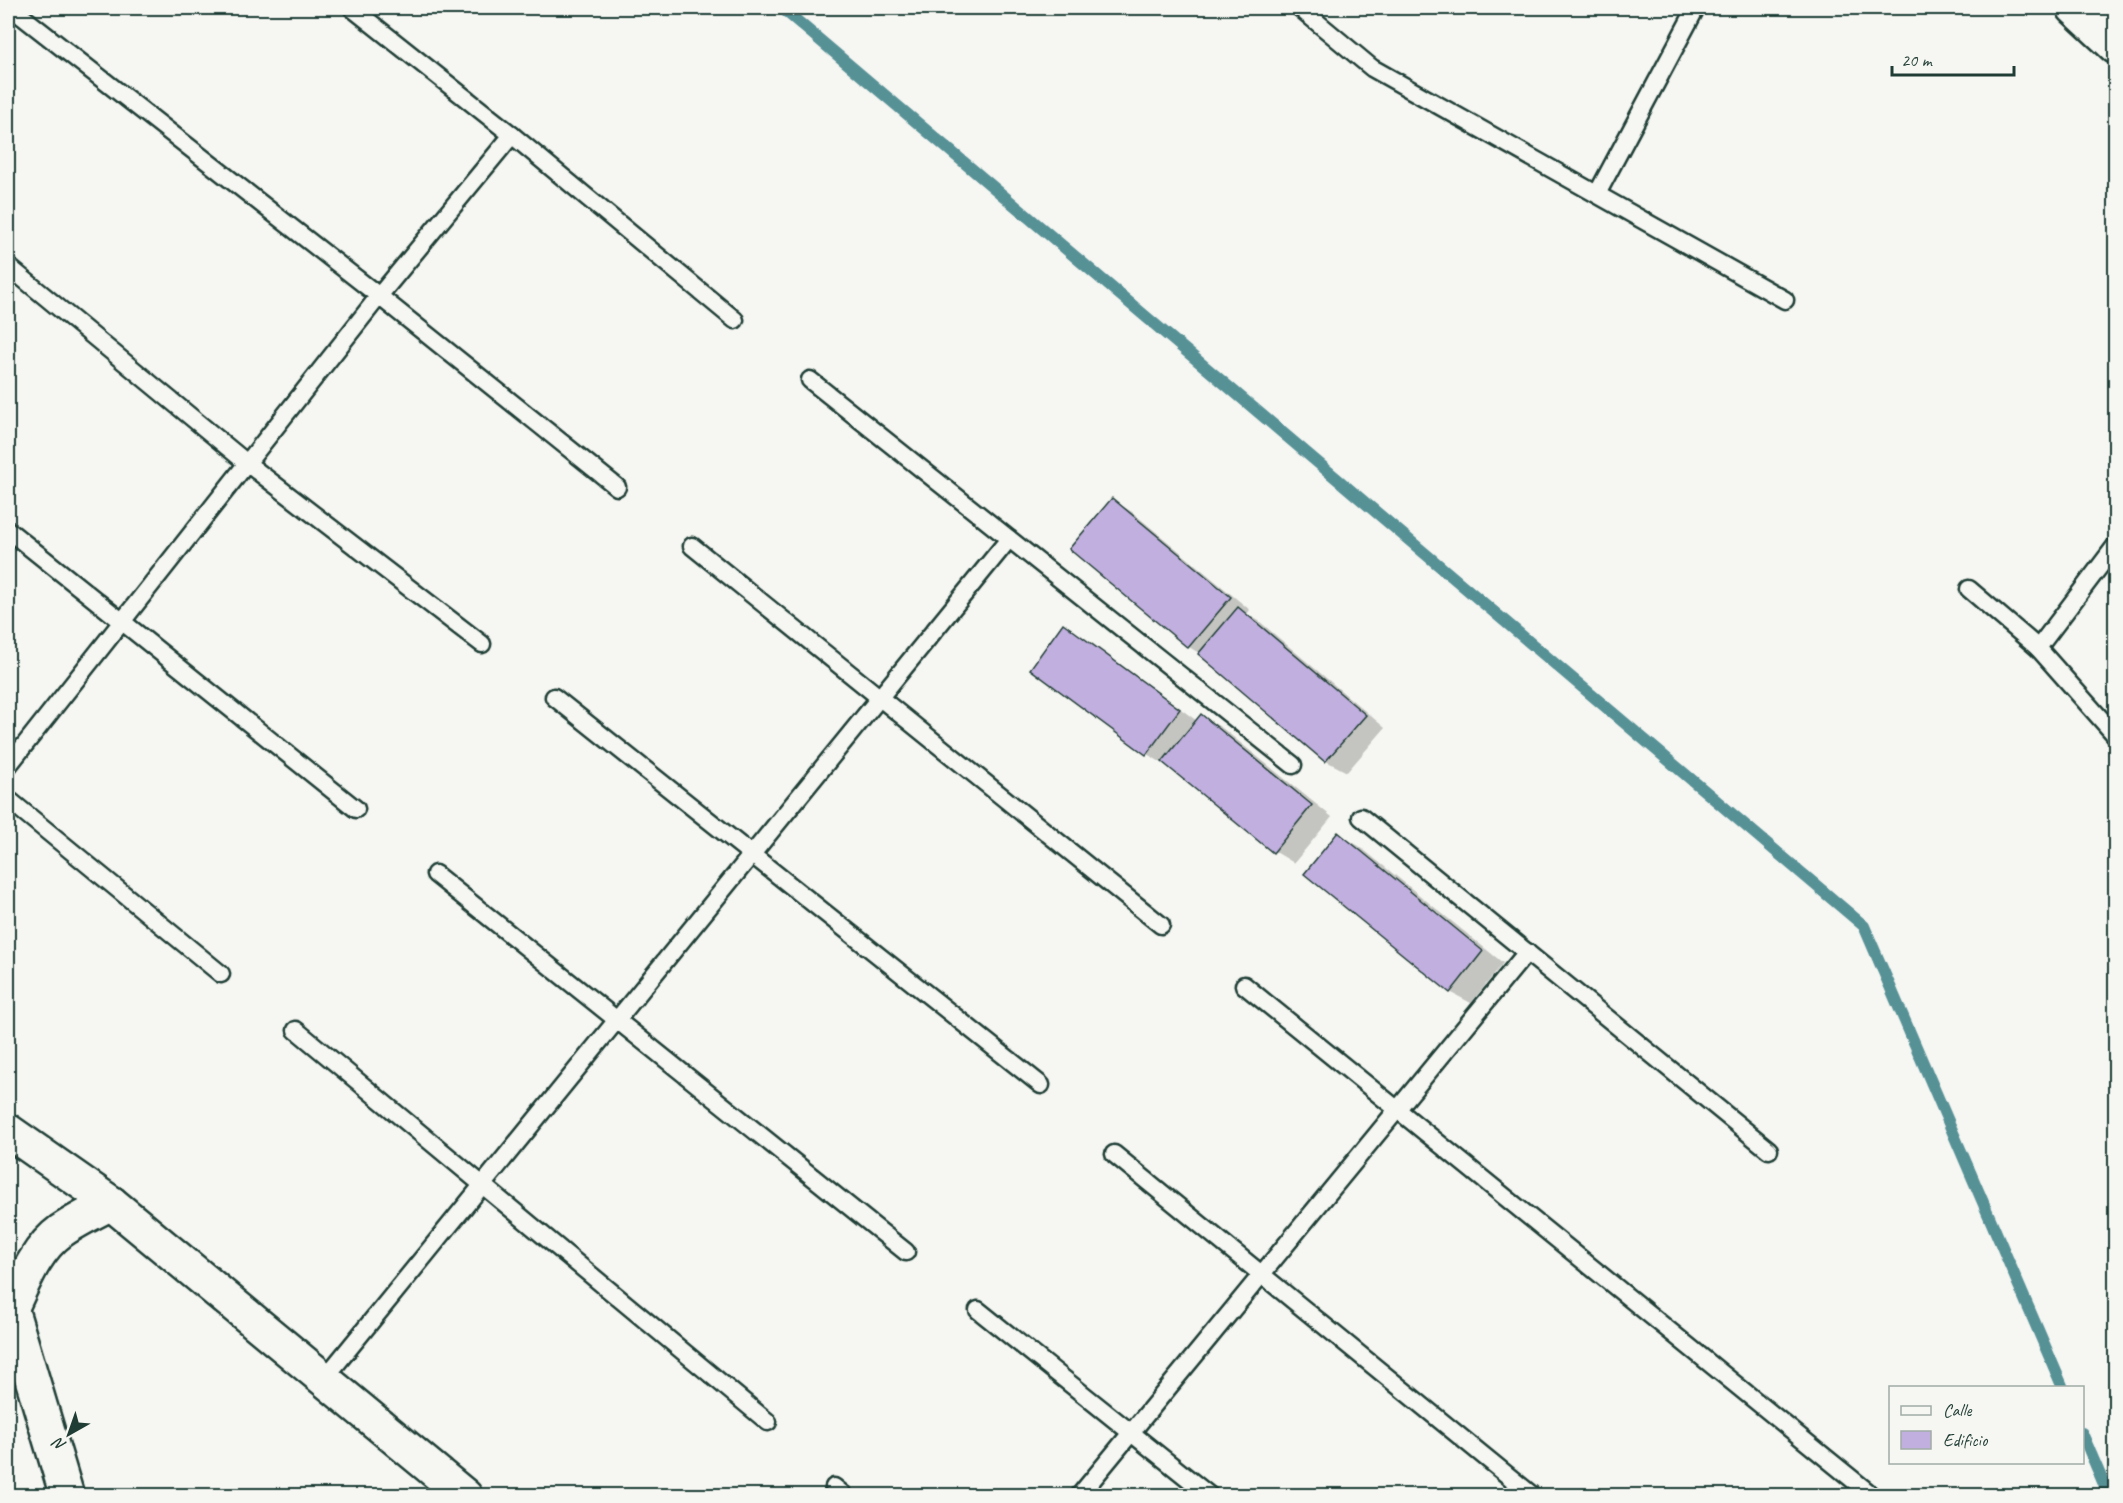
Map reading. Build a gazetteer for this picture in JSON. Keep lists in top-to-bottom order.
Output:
{
  "legend": ["Calle", "Edificio"],
  "scale_bar": "20 m",
  "north": "bottom left"
}
